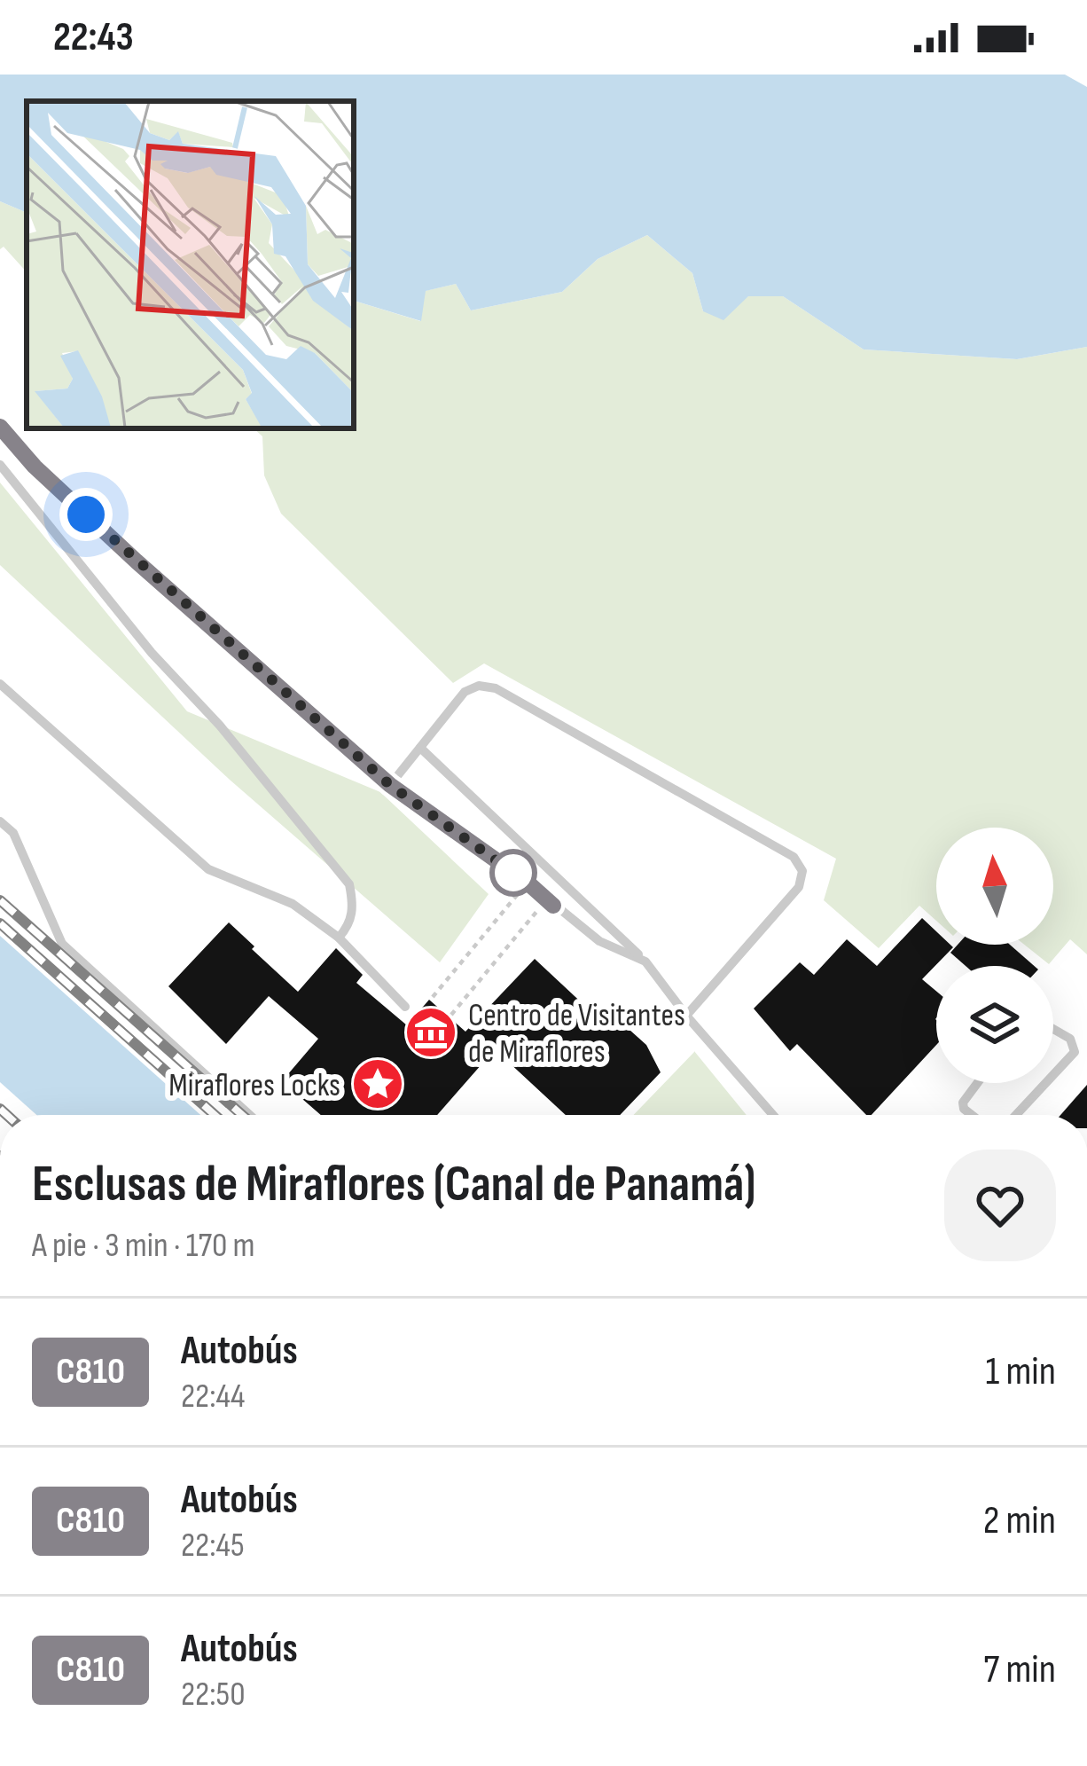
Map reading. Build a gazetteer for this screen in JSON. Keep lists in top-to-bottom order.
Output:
{
  "places": {
    "museum": ["Centro de Visitantes de Miraflores"],
    "place": ["Miraflores Locks"]
  },
  "lines": ["bus line C810"],
  "north": "top",
  "page": {
    "status": "22:43",
    "heading": ["Esclusas de Miraflores (Canal de Panamá)", "A pie · 3 min · 170 m"],
    "list": [
      {
        "mark": "C810",
        "name": "Autobús",
        "note": "22:44",
        "value": "1 min"
      },
      {
        "mark": "C810",
        "name": "Autobús",
        "note": "22:45",
        "value": "2 min"
      },
      {
        "mark": "C810",
        "name": "Autobús",
        "note": "22:50",
        "value": "7 min"
      }
    ]
  }
}
